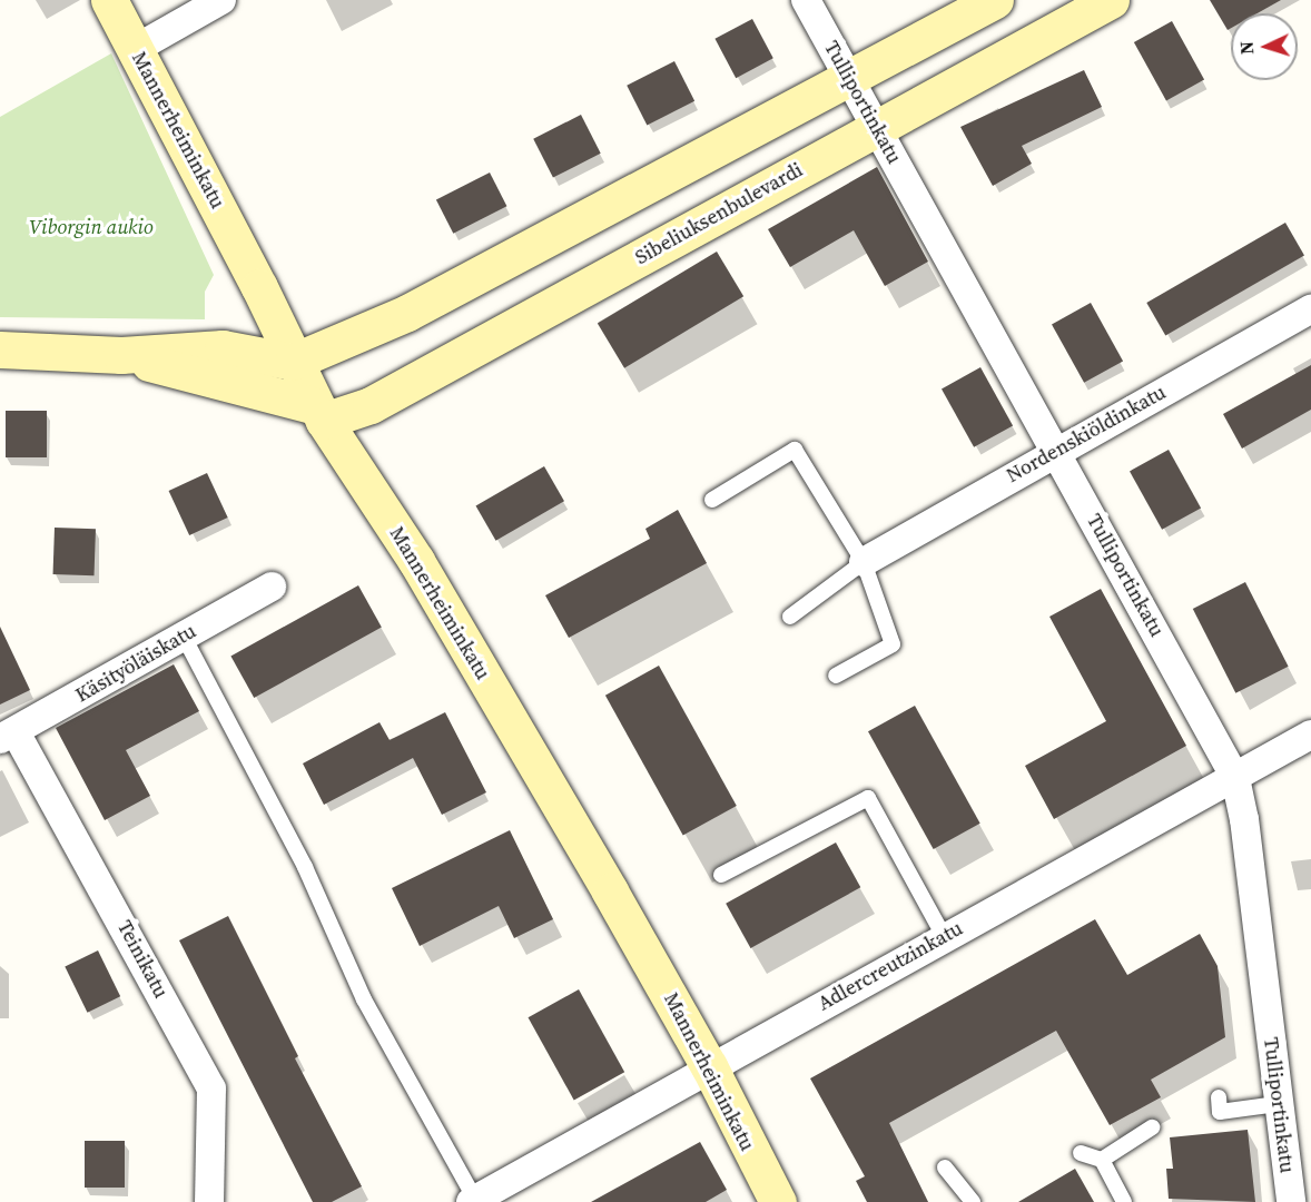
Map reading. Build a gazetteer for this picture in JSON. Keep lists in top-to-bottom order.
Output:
{
  "streets": {
    "main road": ["Mannerheiminkatu", "Sibeliuksenbulevardi"],
    "street": [
      "Tulliportinkatu",
      "Nordenskiöldinkatu",
      "Käsityöläiskatu",
      "Teinikatu",
      "Adlercreutzinkatu"
    ]
  },
  "crossings": [
    ["Tulliportinkatu", "Sibeliuksenbulevardi"],
    ["Tulliportinkatu", "Nordenskiöldinkatu"],
    ["Tulliportinkatu", "Adlercreutzinkatu"],
    ["Mannerheiminkatu", "Sibeliuksenbulevardi"],
    ["Mannerheiminkatu", "Adlercreutzinkatu"],
    ["Käsityöläiskatu", "Teinikatu"]
  ],
  "parks": ["Viborgin aukio"],
  "north": "left"
}
